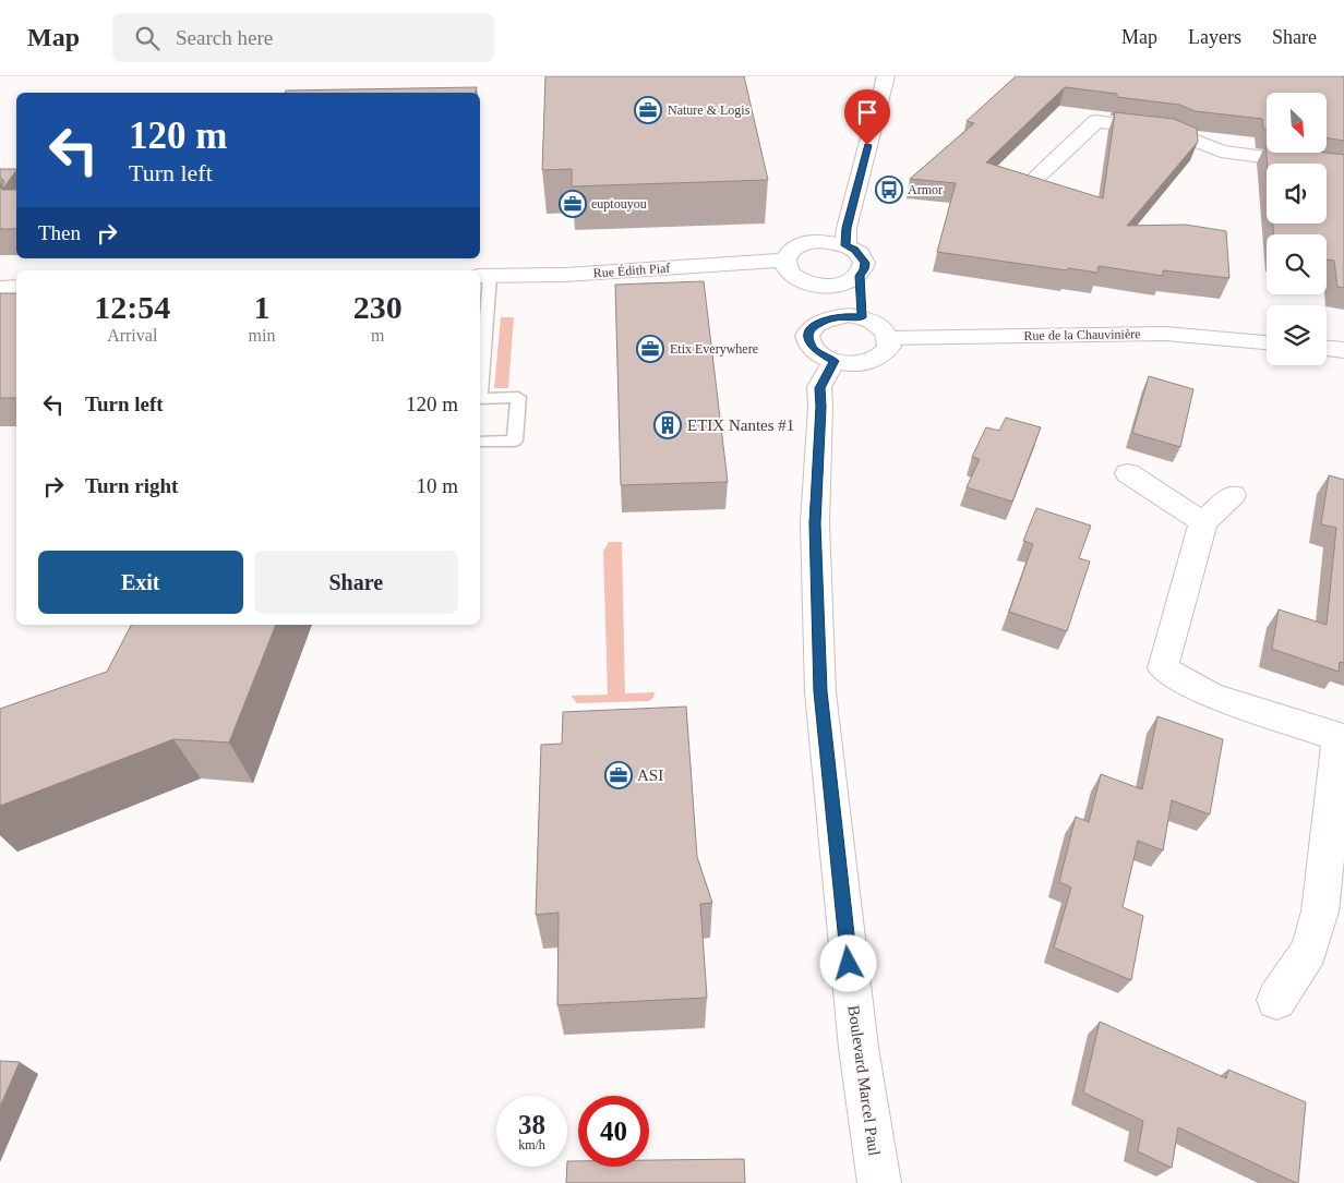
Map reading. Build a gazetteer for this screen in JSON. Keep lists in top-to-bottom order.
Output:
{
  "streets": {
    "street": ["Rue Édith Piaf", "Rue de la Chauvinière", "Boulevard Marcel Paul"]
  },
  "crossings": [
    ["Rue de la Chauvinière", "Boulevard Marcel Paul"]
  ],
  "places": {
    "office": [
      "Nature & Logis",
      "euptouyou",
      "Etix Everywhere",
      "ASI"
    ],
    "bus stop": ["Armor"],
    "building": ["ETIX Nantes #1"]
  },
  "north": "bottom right",
  "page": {
    "header": "Map",
    "search": "Search here",
    "nav": ["Map", "Layers", "Share"],
    "turn": ["120 m", "Turn left"],
    "then": "Then",
    "eta": [
      "12:54",
      "Arrival",
      "1",
      "min",
      "230",
      "m"
    ],
    "list": [
      {
        "name": "Turn left",
        "value": "120 m"
      },
      {
        "name": "Turn right",
        "value": "10 m"
      }
    ],
    "buttons": ["Exit", "Share"],
    "speed": "38 km/h",
    "limit": "40"
  }
}
